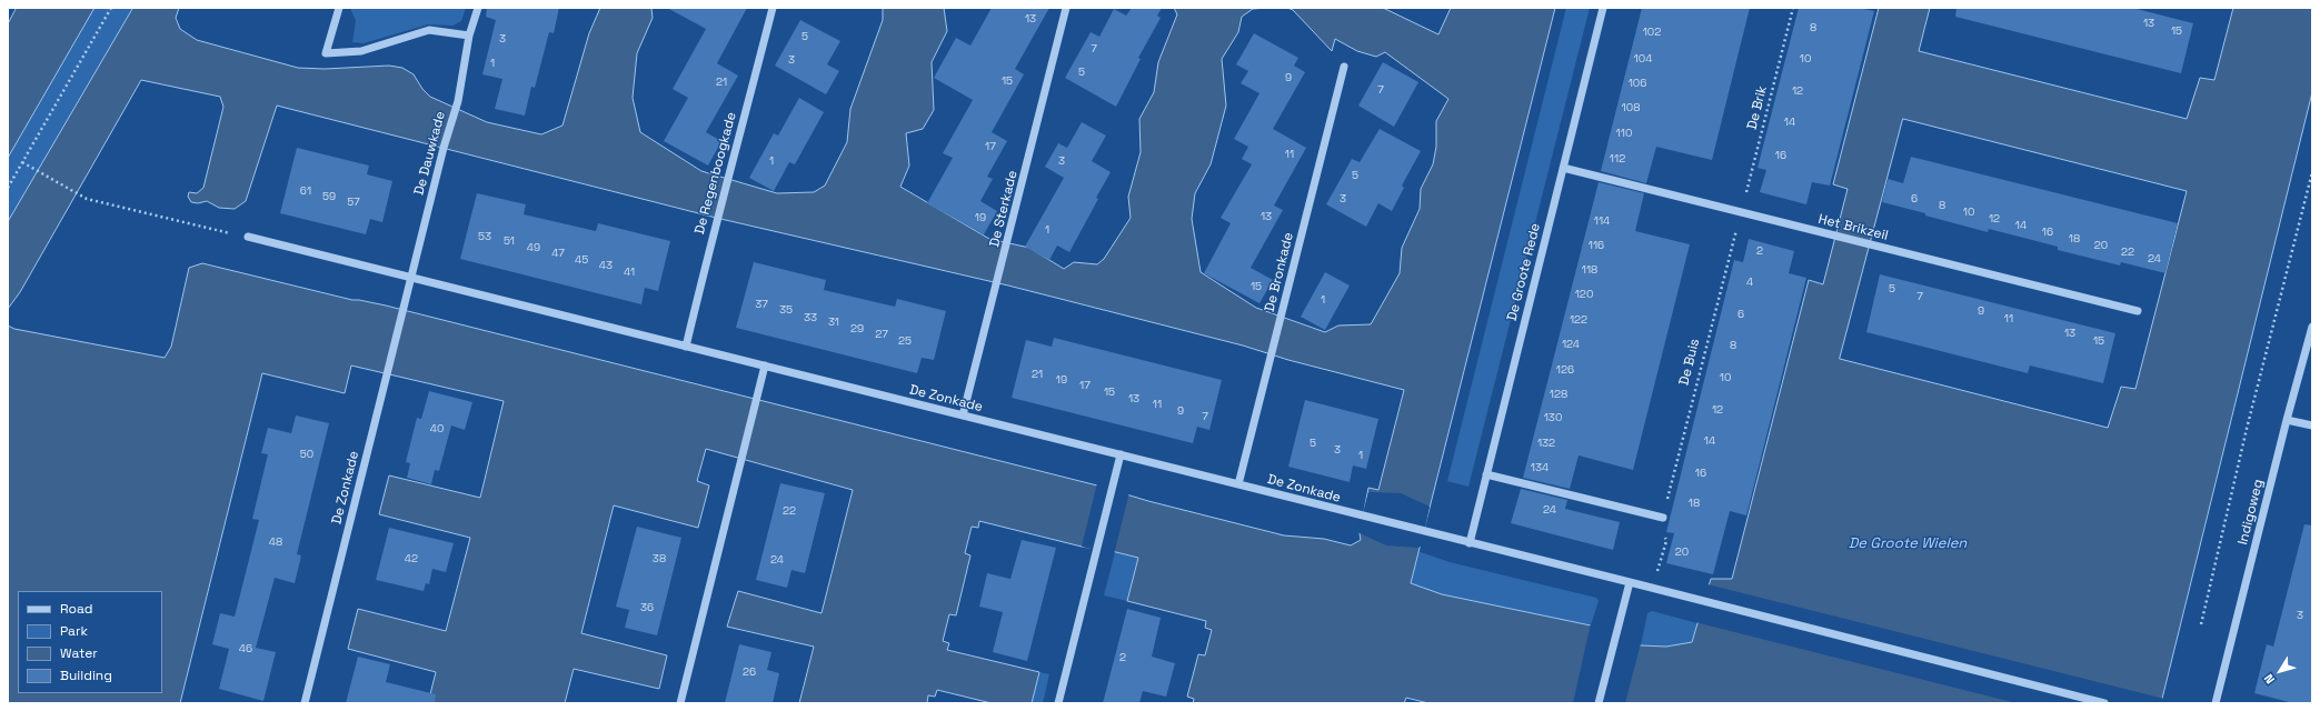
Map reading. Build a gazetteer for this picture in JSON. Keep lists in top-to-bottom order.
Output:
{
  "streets": {
    "street": [
      "De Dauwkade",
      "De Regenboogkade",
      "De Sterkade",
      "Het Brikzeil",
      "De Bronkade",
      "De Groote Rede",
      "De Zonkade",
      "Indigoweg"
    ],
    "path": ["De Brik", "De Buis"]
  },
  "crossings": [
    ["De Brik", "Het Brikzeil"],
    ["De Brik", "De Buis"],
    ["De Dauwkade", "De Zonkade"],
    ["De Regenboogkade", "De Zonkade"],
    ["De Sterkade", "De Zonkade"],
    ["Het Brikzeil", "De Groote Rede"],
    ["Het Brikzeil", "De Buis"],
    ["De Bronkade", "De Zonkade"],
    ["De Groote Rede", "De Zonkade"],
    ["De Buis", "De Zonkade"]
  ],
  "water": ["De Groote Wielen"],
  "house_numbers": [
    "13",
    "13",
    "8",
    "15",
    "102",
    "5",
    "3",
    "7",
    "104",
    "10",
    "3",
    "1",
    "5",
    "9",
    "15",
    "21",
    "106",
    "7",
    "12",
    "108",
    "14",
    "110",
    "17",
    "11",
    "16",
    "112",
    "1",
    "3",
    "5",
    "61",
    "59",
    "3",
    "6",
    "57",
    "8",
    "10",
    "13",
    "19",
    "12",
    "114",
    "14",
    "1",
    "16",
    "53",
    "18",
    "51",
    "116",
    "20",
    "49",
    "2",
    "22",
    "47",
    "24",
    "45",
    "43",
    "118",
    "41",
    "4",
    "15",
    "5",
    "120",
    "7",
    "1",
    "37",
    "35",
    "9",
    "6",
    "33",
    "11",
    "122",
    "31",
    "29",
    "13",
    "27",
    "25",
    "15",
    "124",
    "8",
    "126",
    "21",
    "10",
    "19",
    "17",
    "15",
    "128",
    "13",
    "11",
    "12",
    "9",
    "7",
    "130",
    "40",
    "14",
    "5",
    "132",
    "3",
    "50",
    "1",
    "134",
    "16",
    "18",
    "24",
    "22",
    "48",
    "20",
    "42",
    "38",
    "24",
    "36",
    "3",
    "46",
    "2",
    "26"
  ],
  "legend": [
    "Road",
    "Park",
    "Water",
    "Building"
  ],
  "north": "bottom left"
}
